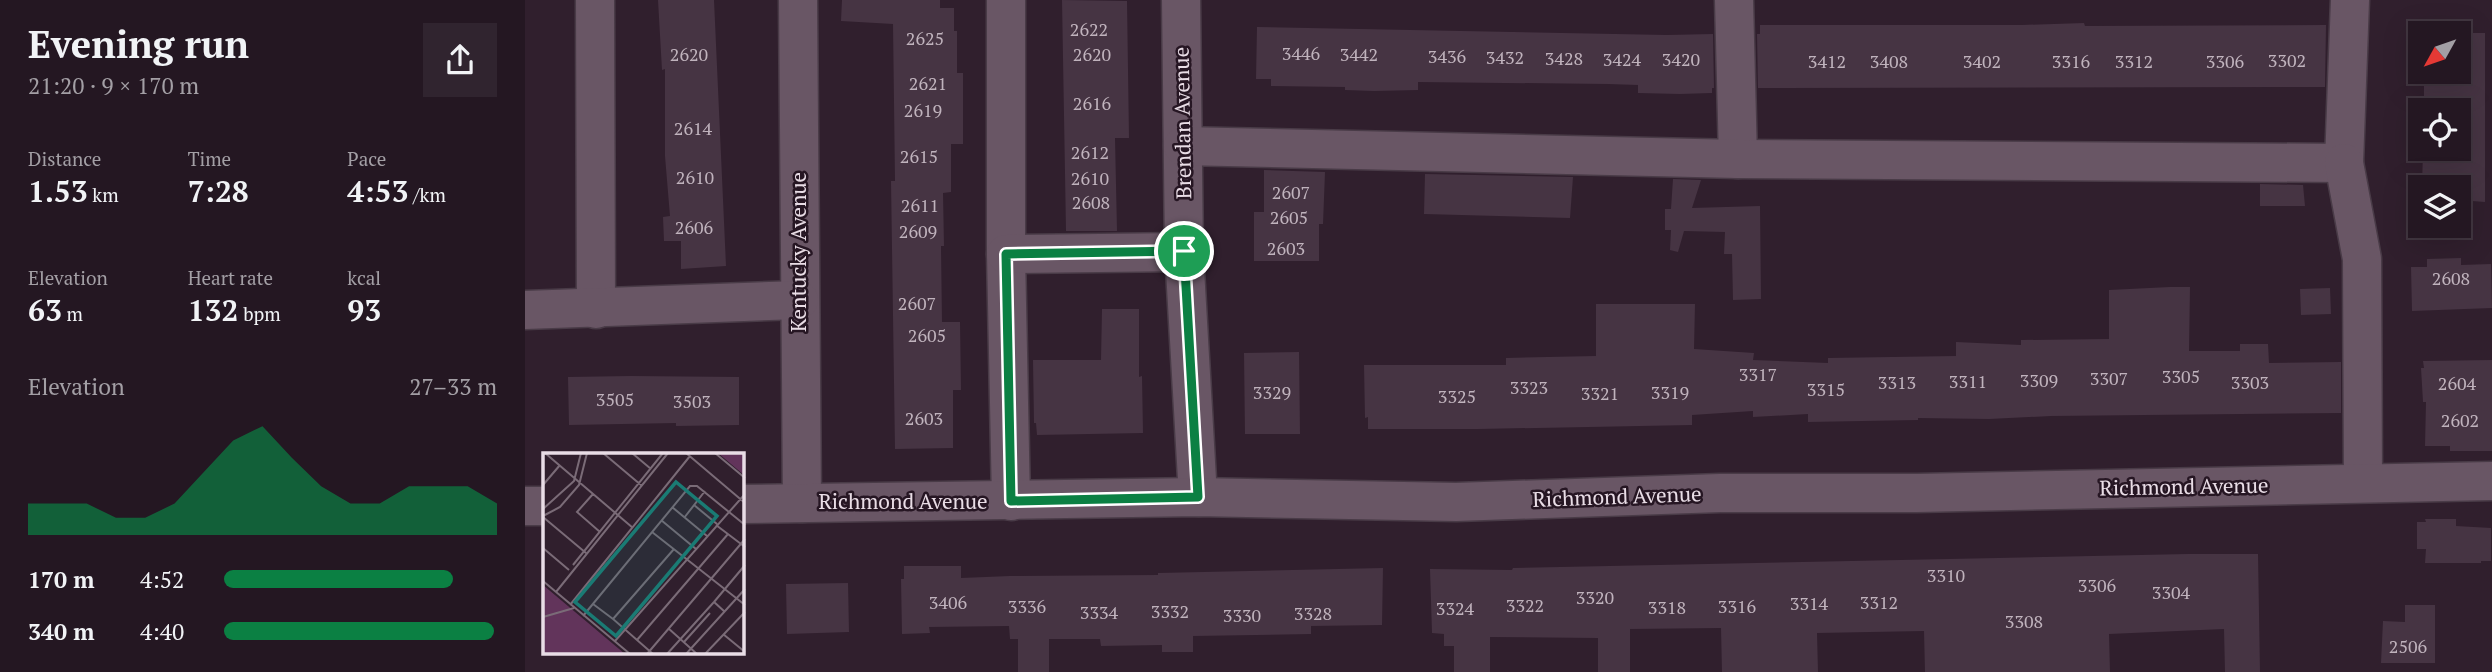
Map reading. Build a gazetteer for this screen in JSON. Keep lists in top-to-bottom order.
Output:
{
  "streets": {
    "street": ["Brendan Avenue", "Kentucky Avenue", "Richmond Avenue"]
  },
  "crossings": [
    ["Brendan Avenue", "Richmond Avenue"],
    ["Kentucky Avenue", "Richmond Avenue"]
  ],
  "house_numbers": [
    "2622",
    "2625",
    "3446",
    "2620",
    "2620",
    "3442",
    "3436",
    "3432",
    "3428",
    "3424",
    "3420",
    "3302",
    "3412",
    "3408",
    "3402",
    "3316",
    "3312",
    "3306",
    "2621",
    "2616",
    "2619",
    "2614",
    "2612",
    "2615",
    "2610",
    "2610",
    "2607",
    "2608",
    "2611",
    "2605",
    "2606",
    "2609",
    "2603",
    "2608",
    "2607",
    "2605",
    "3317",
    "3305",
    "3307",
    "3309",
    "3311",
    "3313",
    "3303",
    "2604",
    "3323",
    "3315",
    "3329",
    "3319",
    "3321",
    "3325",
    "3505",
    "3503",
    "2603",
    "2602",
    "3310",
    "3306",
    "3304",
    "3320",
    "3406",
    "3312",
    "3314",
    "3322",
    "3336",
    "3316",
    "3318",
    "3324",
    "3332",
    "3334",
    "3328",
    "3330",
    "3308",
    "2506"
  ],
  "north": "bottom left",
  "page": {
    "heading": ["Evening run", "21:20 · 9 × 170 m"],
    "stats": [
      ["Distance", "1.53 km"],
      ["Time", "7:28"],
      ["Pace", "4:53 /km"],
      ["Elevation", "63 m"],
      ["Heart rate", "132 bpm"],
      ["kcal", "93"]
    ],
    "chart": ["Elevation", "27–33 m"],
    "list": [
      {
        "name": "170 m",
        "note": "4:52"
      },
      {
        "name": "340 m",
        "note": "4:40"
      }
    ]
  }
}
